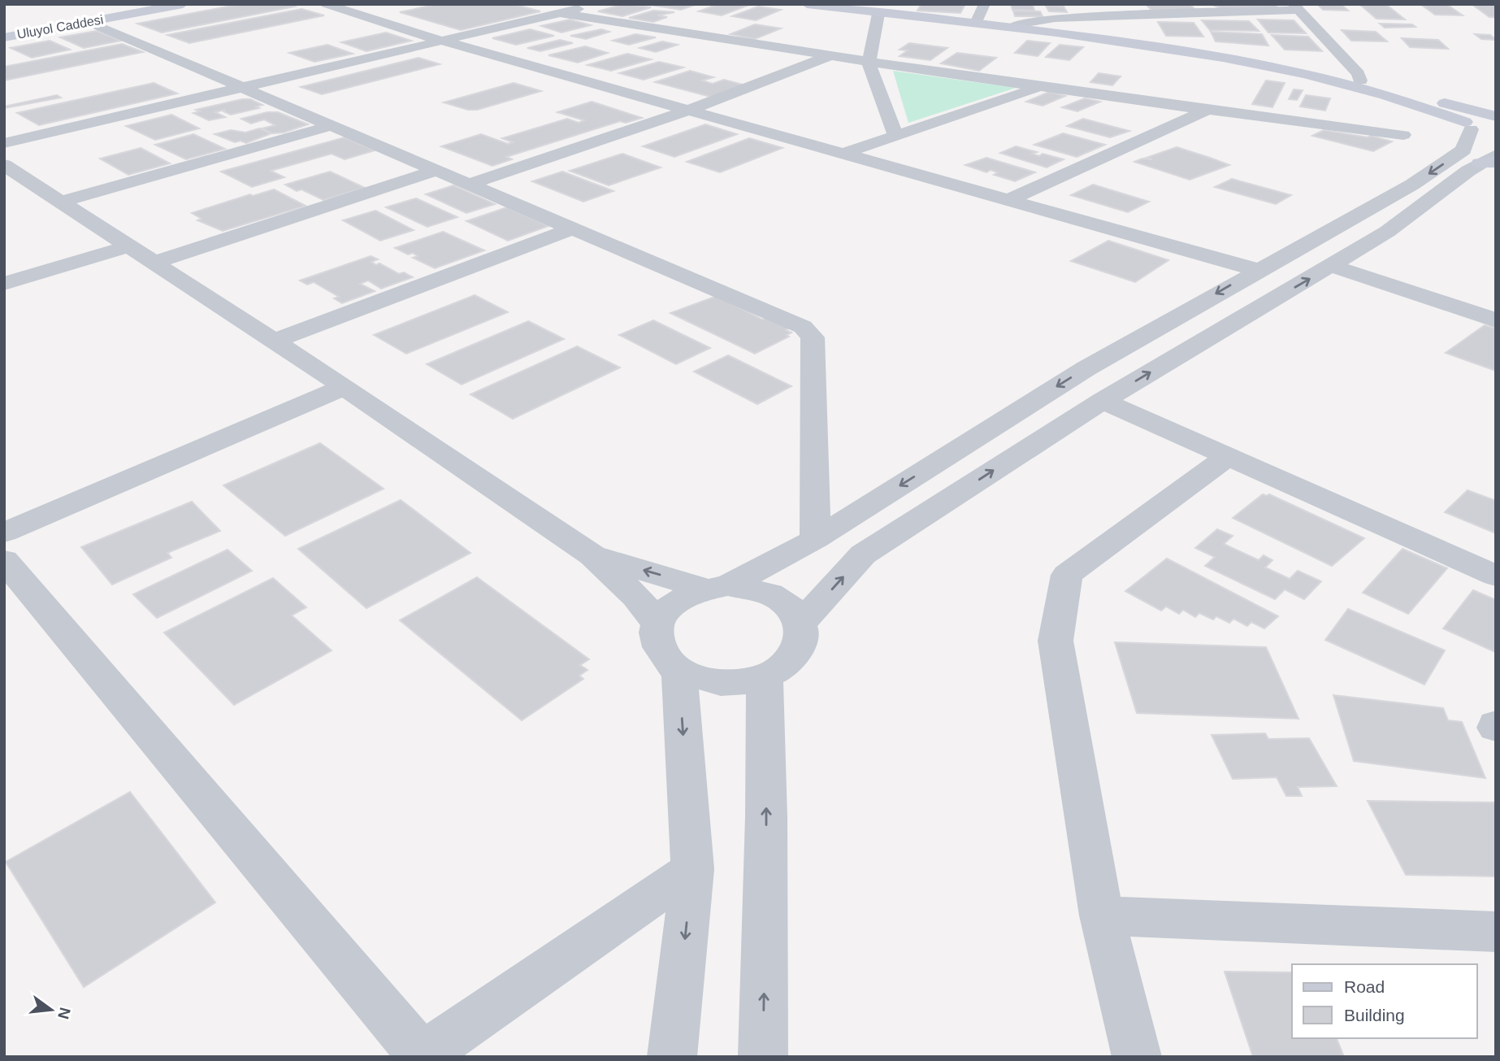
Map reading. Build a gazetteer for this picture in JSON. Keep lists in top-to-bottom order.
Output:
{
  "streets": {
    "main road": ["Uluyol Caddesi"]
  },
  "legend": ["Road", "Building"],
  "north": "right"
}
